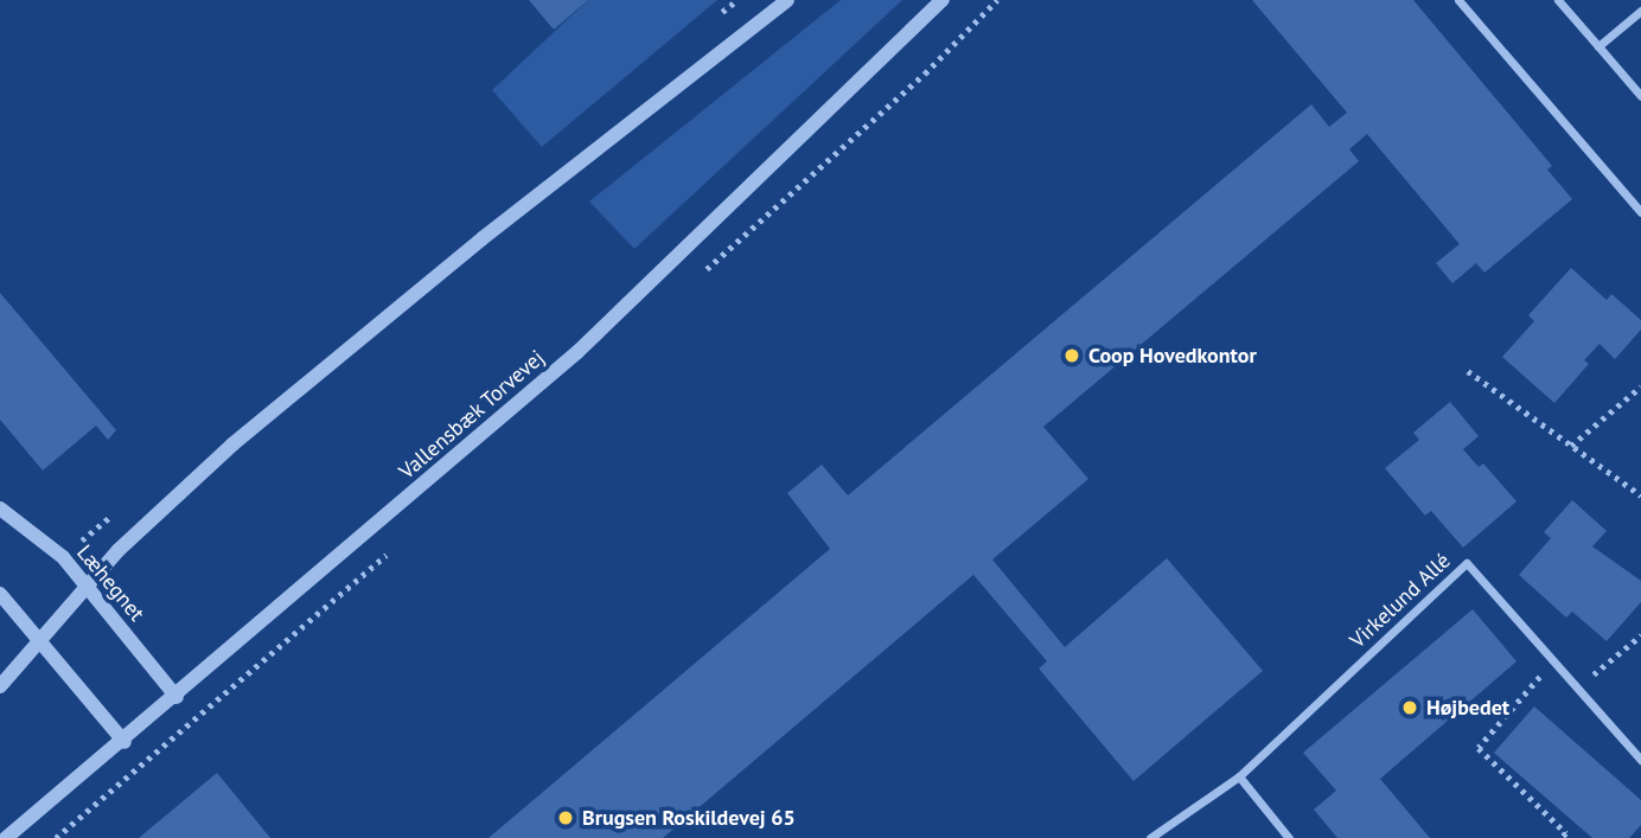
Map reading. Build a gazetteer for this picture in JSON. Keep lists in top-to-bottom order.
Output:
{
  "streets": {
    "street": ["Vallensbæk Torvevej", "Læhegnet", "Virkelund Allé"]
  },
  "crossings": [
    ["Vallensbæk Torvevej", "Læhegnet"]
  ],
  "places": ["Coop Hovedkontor", "Højbedet", "Brugsen Roskildevej 65"]
}
